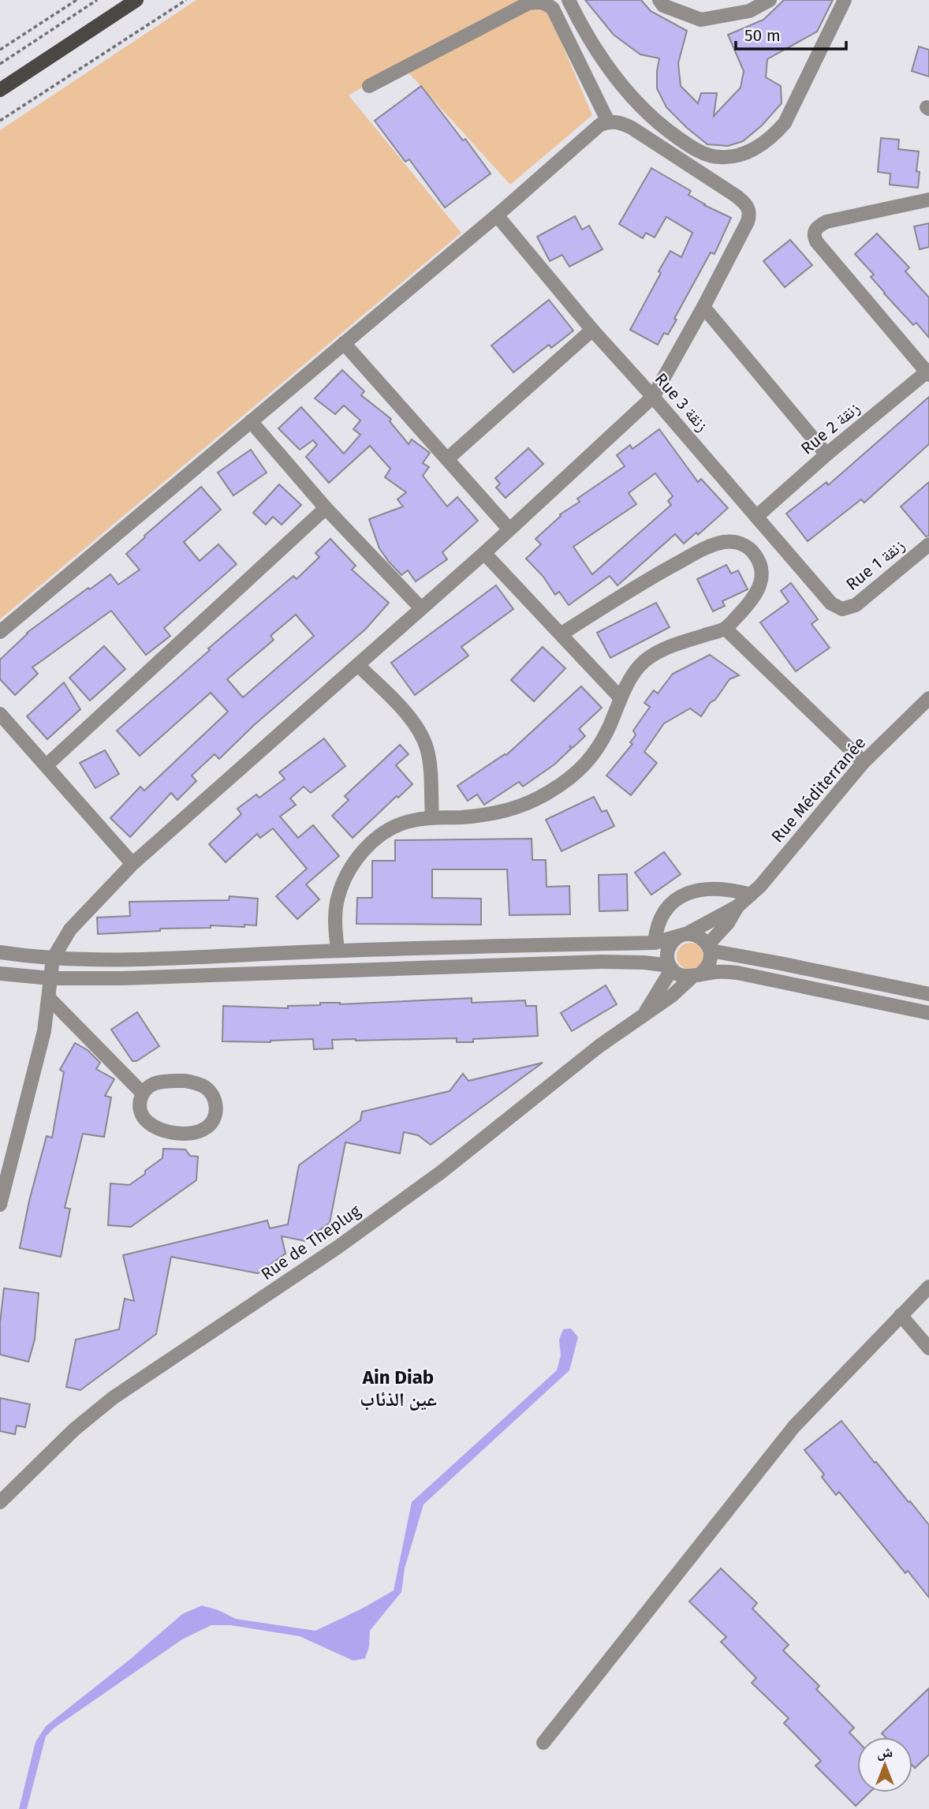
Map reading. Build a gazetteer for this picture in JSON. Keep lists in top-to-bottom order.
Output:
{
  "streets": {
    "street": [
      "Rue 3 زنقة",
      "Rue 2 زنقة",
      "Rue 1 زنقة",
      "Rue Méditerranée",
      "Rue de Theplug"
    ]
  },
  "crossings": [
    ["Rue 3 زنقة", "Rue 2 زنقة"],
    ["Rue 3 زنقة", "Rue 1 زنقة"]
  ],
  "districts": ["Ain Diab عين الذئاب"],
  "scale_bar": "50 m",
  "north": "top"
}
